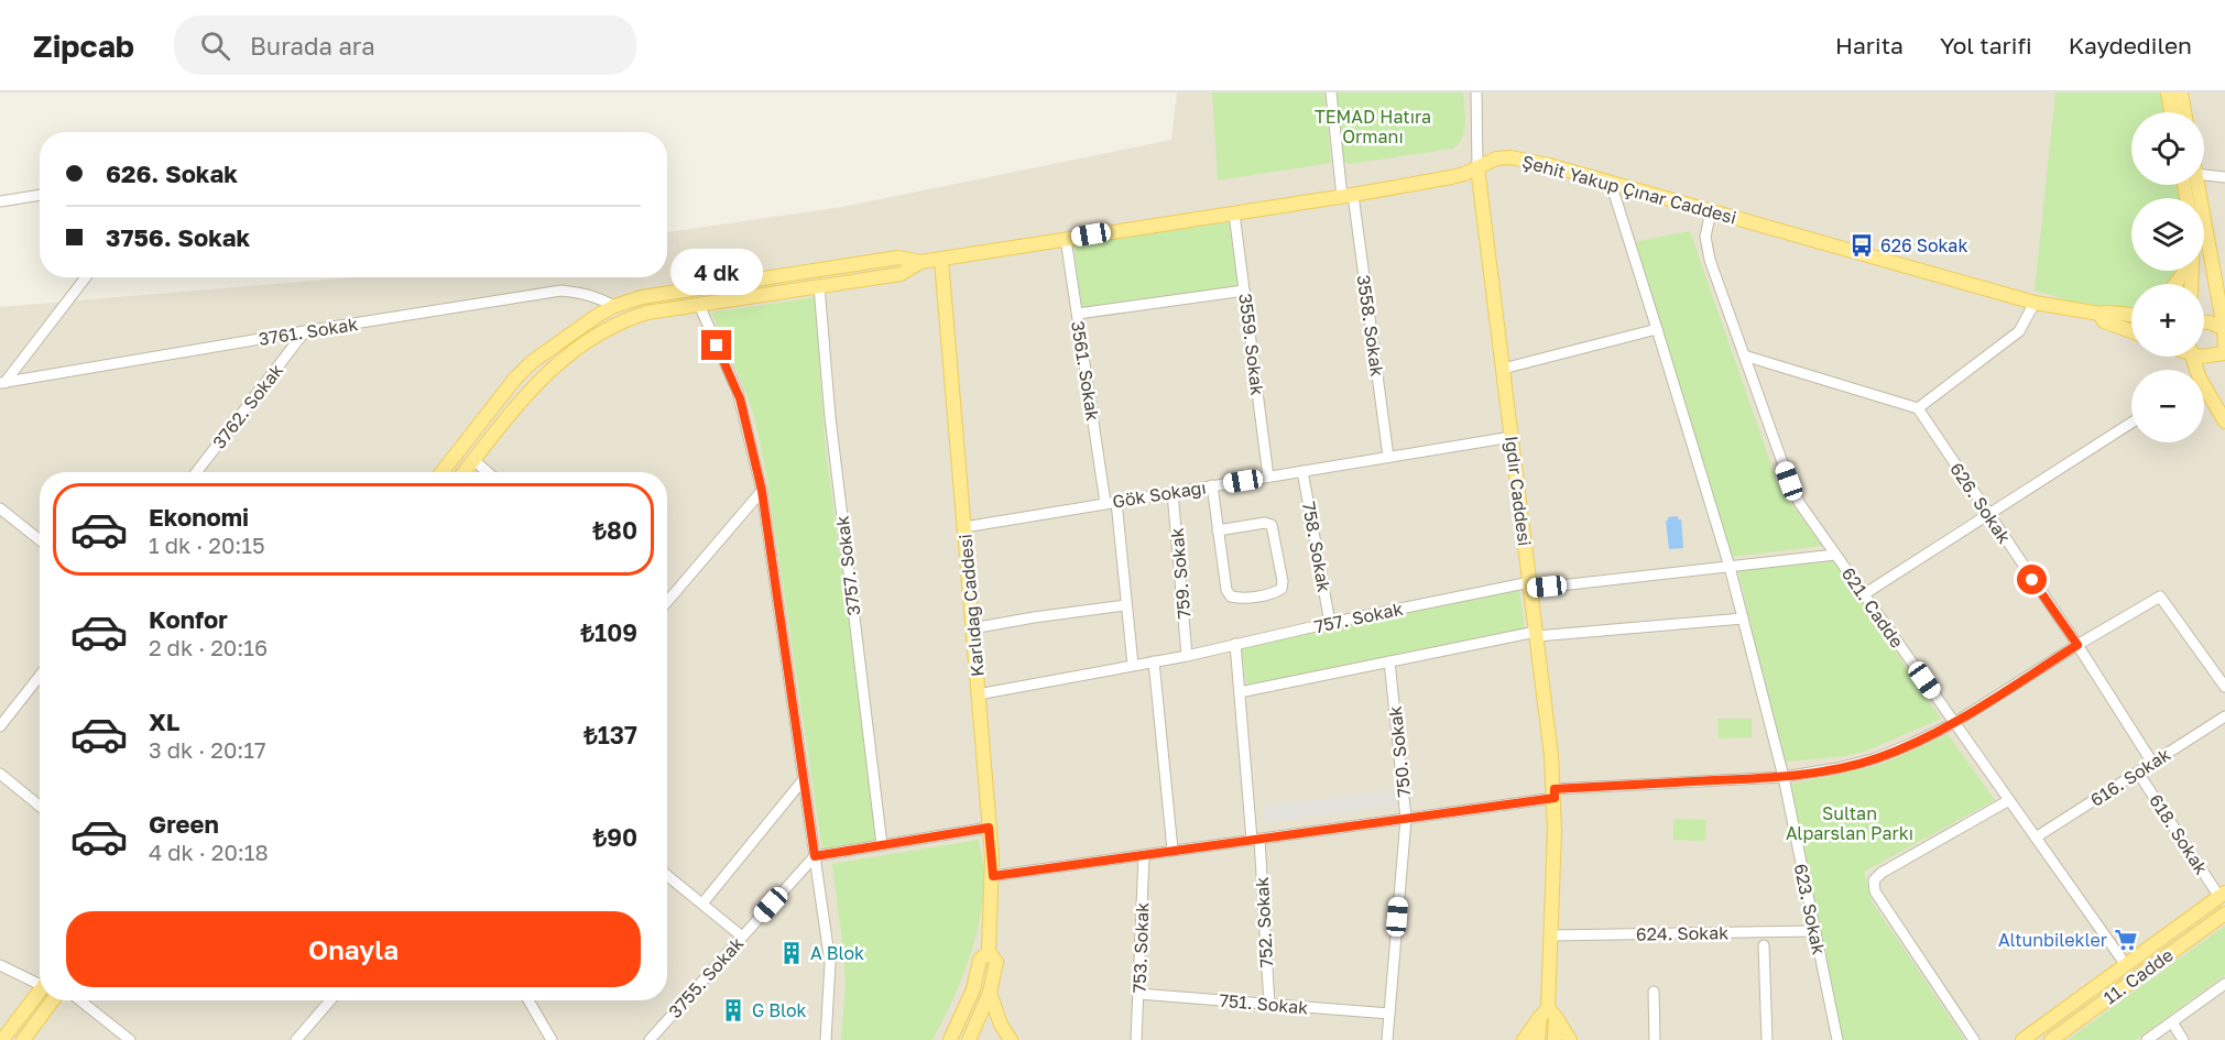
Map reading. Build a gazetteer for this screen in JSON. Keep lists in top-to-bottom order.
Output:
{
  "streets": {
    "main road": [
      "Şehit Yakup Çınar Caddesi",
      "Iğdır Caddesi",
      "Karlıdağ Caddesi",
      "11. Cadde"
    ],
    "street": [
      "3558. Sokak",
      "3761. Sokak",
      "3559. Sokak",
      "3561. Sokak",
      "3762. Sokak",
      "Gök Sokağı",
      "626. Sokak",
      "758. Sokak",
      "3757. Sokak",
      "759. Sokak",
      "621. Cadde",
      "757. Sokak",
      "750. Sokak",
      "616. Sokak",
      "618. Sokak",
      "623. Sokak",
      "752. Sokak",
      "624. Sokak",
      "753. Sokak",
      "3755. Sokak",
      "751. Sokak"
    ]
  },
  "crossings": [
    ["Şehit Yakup Çınar Caddesi", "3558. Sokak"],
    ["Şehit Yakup Çınar Caddesi", "3559. Sokak"],
    ["Şehit Yakup Çınar Caddesi", "3561. Sokak"],
    ["Şehit Yakup Çınar Caddesi", "Iğdır Caddesi"],
    ["Şehit Yakup Çınar Caddesi", "Karlıdağ Caddesi"],
    ["Şehit Yakup Çınar Caddesi", "621. Cadde"],
    ["Şehit Yakup Çınar Caddesi", "623. Sokak"],
    ["3558. Sokak", "Gök Sokağı"],
    ["3761. Sokak", "3762. Sokak"],
    ["3559. Sokak", "Gök Sokağı"],
    ["3561. Sokak", "Gök Sokağı"],
    ["3561. Sokak", "757. Sokak"],
    ["Iğdır Caddesi", "Gök Sokağı"],
    ["Iğdır Caddesi", "757. Sokak"],
    ["Iğdır Caddesi", "624. Sokak"],
    ["Gök Sokağı", "758. Sokak"],
    ["Gök Sokağı", "759. Sokak"],
    ["Gök Sokağı", "Karlıdağ Caddesi"],
    ["626. Sokak", "616. Sokak"],
    ["758. Sokak", "757. Sokak"],
    ["759. Sokak", "757. Sokak"],
    ["Karlıdağ Caddesi", "757. Sokak"],
    ["621. Cadde", "757. Sokak"],
    ["621. Cadde", "616. Sokak"],
    ["621. Cadde", "11. Cadde"],
    ["757. Sokak", "623. Sokak"],
    ["757. Sokak", "752. Sokak"],
    ["750. Sokak", "751. Sokak"],
    ["616. Sokak", "618. Sokak"],
    ["618. Sokak", "11. Cadde"],
    ["623. Sokak", "624. Sokak"],
    ["752. Sokak", "751. Sokak"],
    ["753. Sokak", "751. Sokak"]
  ],
  "parks": ["TEMAD Hatıra Ormanı", "Sultan Alparslan Parkı"],
  "places": {
    "bus stop": ["626 Sokak"],
    "supermarket": ["Altunbilekler"],
    "building": ["A Blok", "G Blok"]
  },
  "page": {
    "header": "Zipcab",
    "search": "Burada ara",
    "nav": ["Harita", "Yol tarifi", "Kaydedilen"],
    "map_buttons": ["+", "−"],
    "banner": ["626. Sokak", "3756. Sokak"],
    "bubble": "4 dk",
    "list": [
      {
        "name": "Ekonomi",
        "note": "1 dk · 20:15",
        "value": "₺80"
      },
      {
        "name": "Konfor",
        "note": "2 dk · 20:16",
        "value": "₺109"
      },
      {
        "name": "XL",
        "note": "3 dk · 20:17",
        "value": "₺137"
      },
      {
        "name": "Green",
        "note": "4 dk · 20:18",
        "value": "₺90"
      }
    ],
    "buttons": "Onayla"
  }
}
